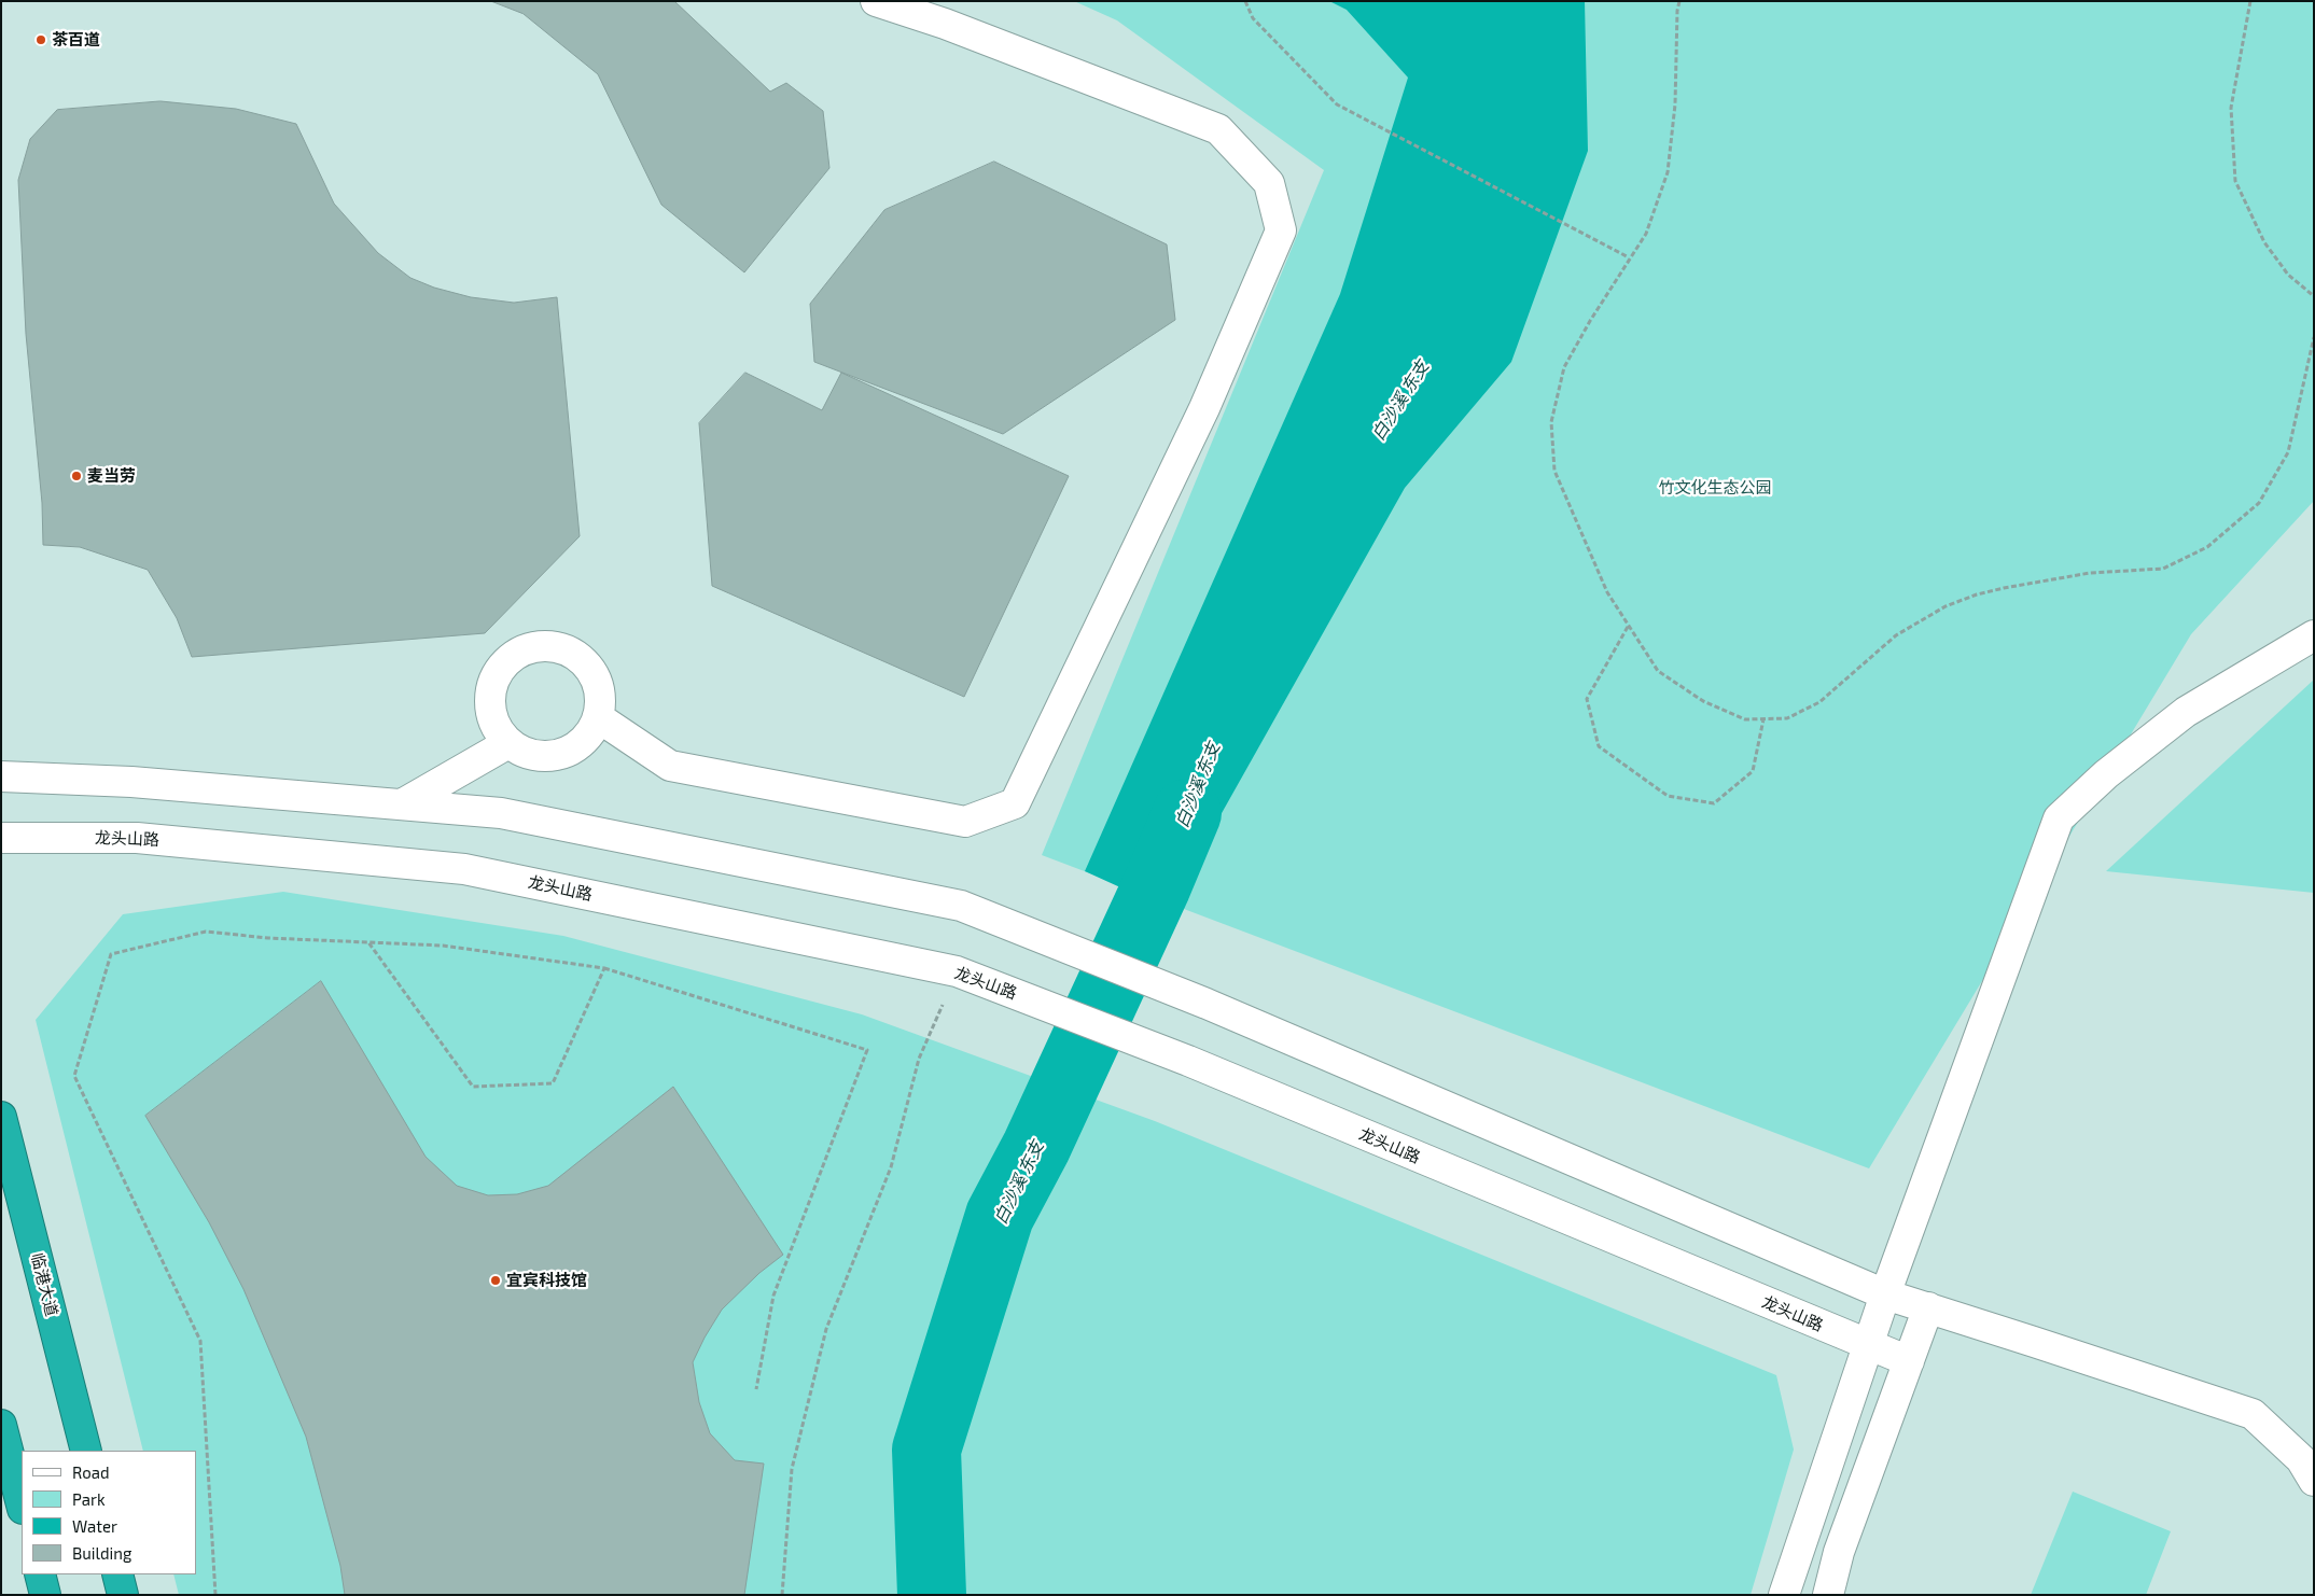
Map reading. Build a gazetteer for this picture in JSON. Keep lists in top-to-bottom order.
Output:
{
  "streets": {
    "highway": ["临港大道"],
    "street": ["龙头山路"]
  },
  "water": ["白沙溪 东支"],
  "parks": ["竹文化生态公园"],
  "places": ["茶百道", "麦当劳", "宜宾科技馆"],
  "legend": [
    "Road",
    "Park",
    "Water",
    "Building"
  ]
}
